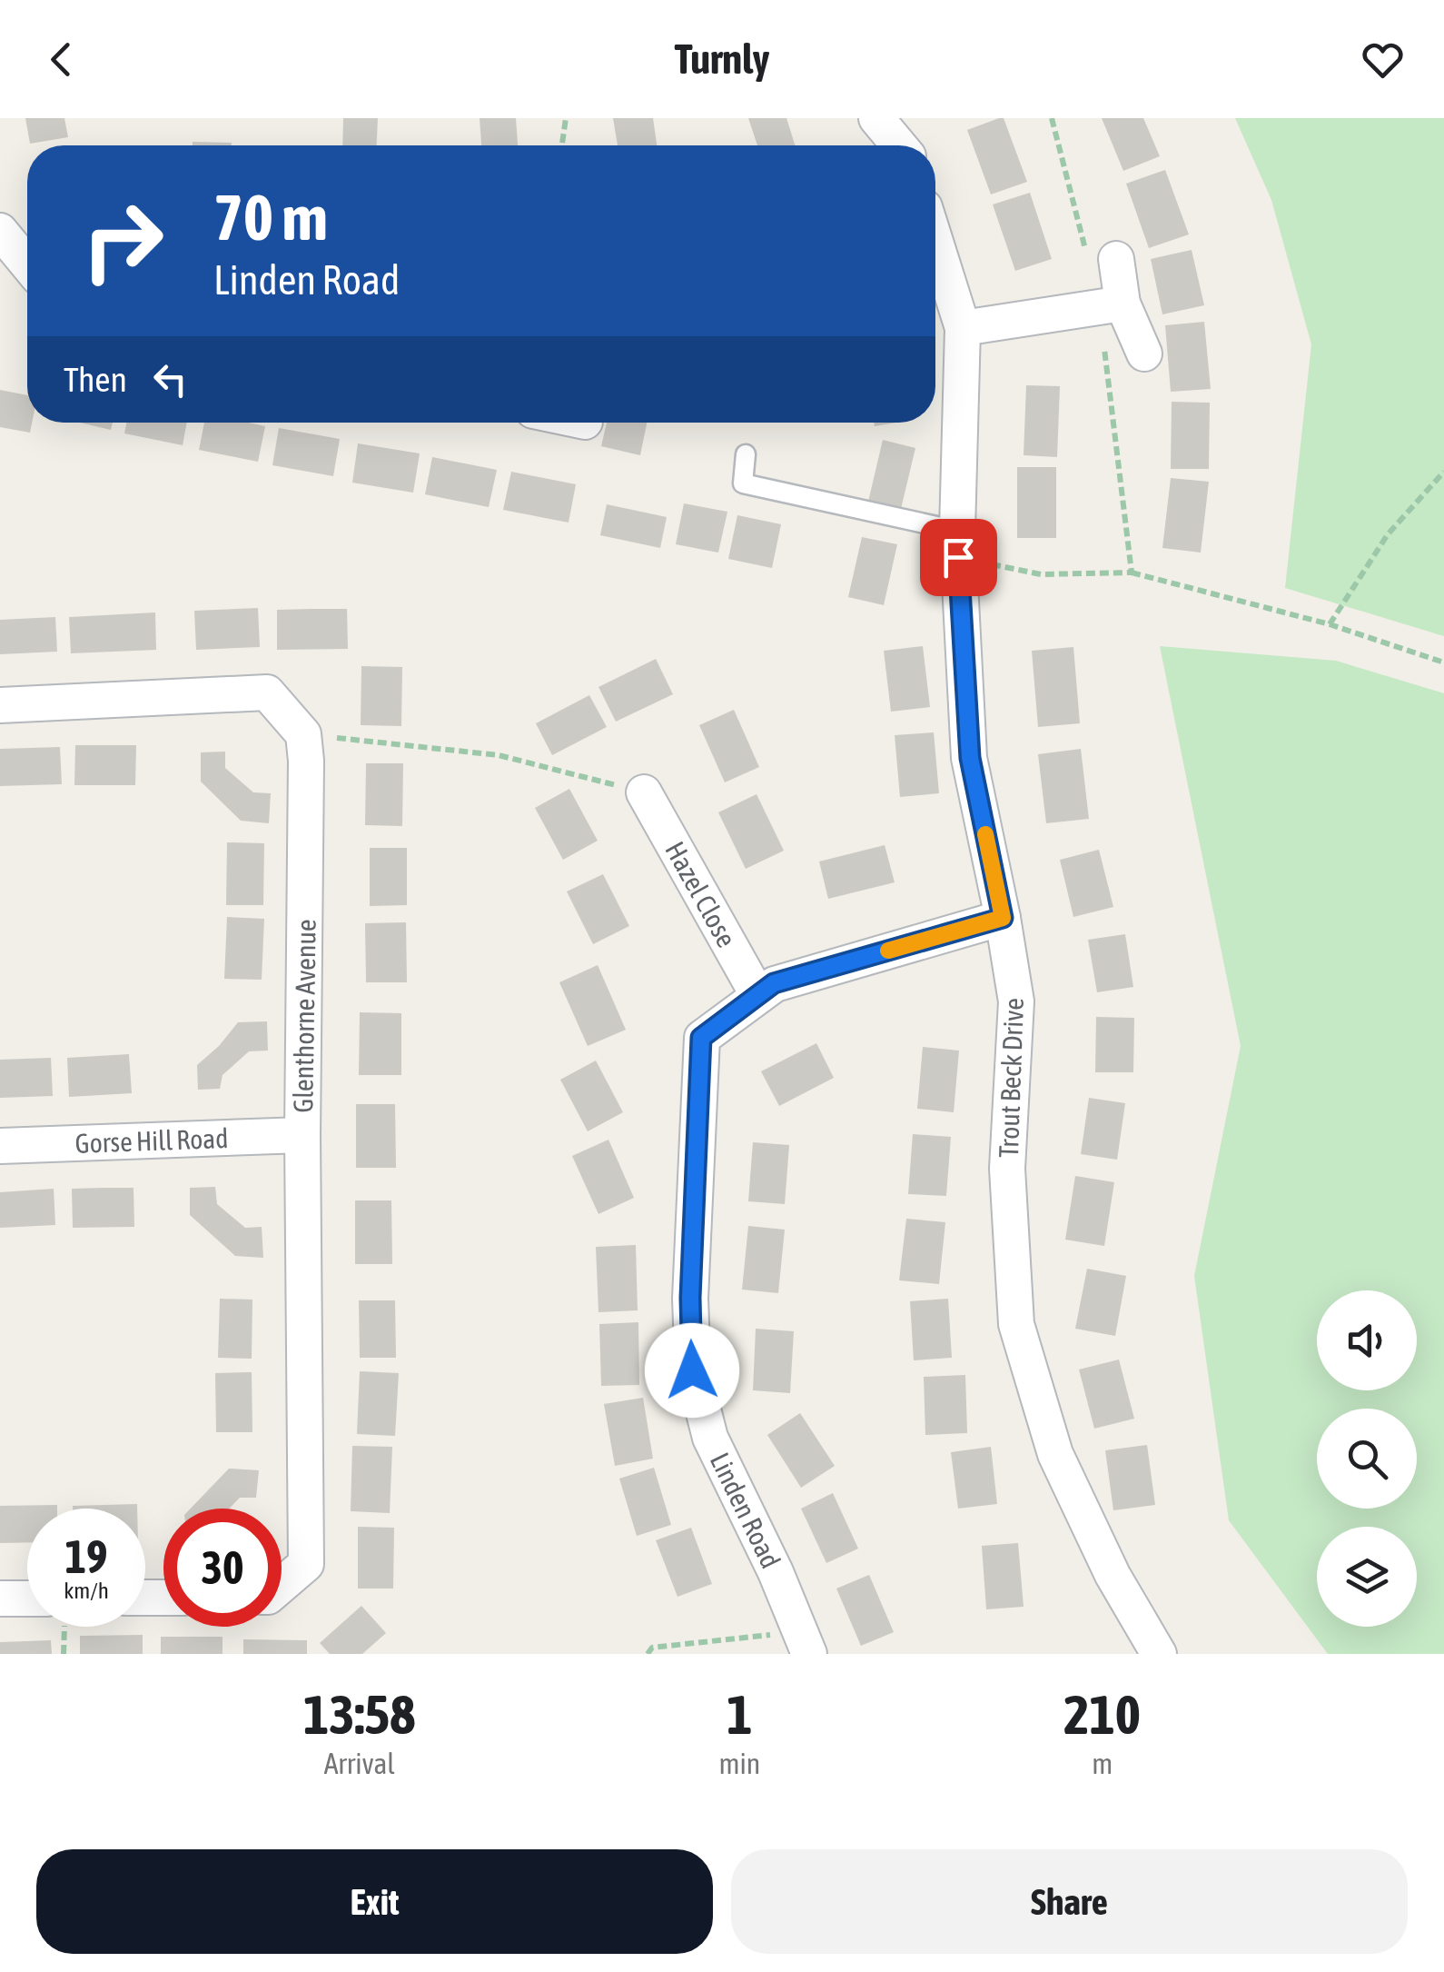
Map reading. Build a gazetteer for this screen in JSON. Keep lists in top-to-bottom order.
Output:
{
  "streets": {
    "street": [
      "Hazel Close",
      "Glenthorne Avenue",
      "Trout Beck Drive",
      "Gorse Hill Road",
      "Linden Road"
    ]
  },
  "crossings": [
    ["Hazel Close", "Linden Road"],
    ["Glenthorne Avenue", "Gorse Hill Road"],
    ["Trout Beck Drive", "Linden Road"]
  ],
  "page": {
    "header": "Turnly",
    "turn": ["70 m", "Linden Road"],
    "then": "Then",
    "speed": "19 km/h",
    "limit": "30",
    "eta": [
      "13:58",
      "Arrival",
      "1",
      "min",
      "210",
      "m"
    ],
    "buttons": ["Exit", "Share"]
  }
}
